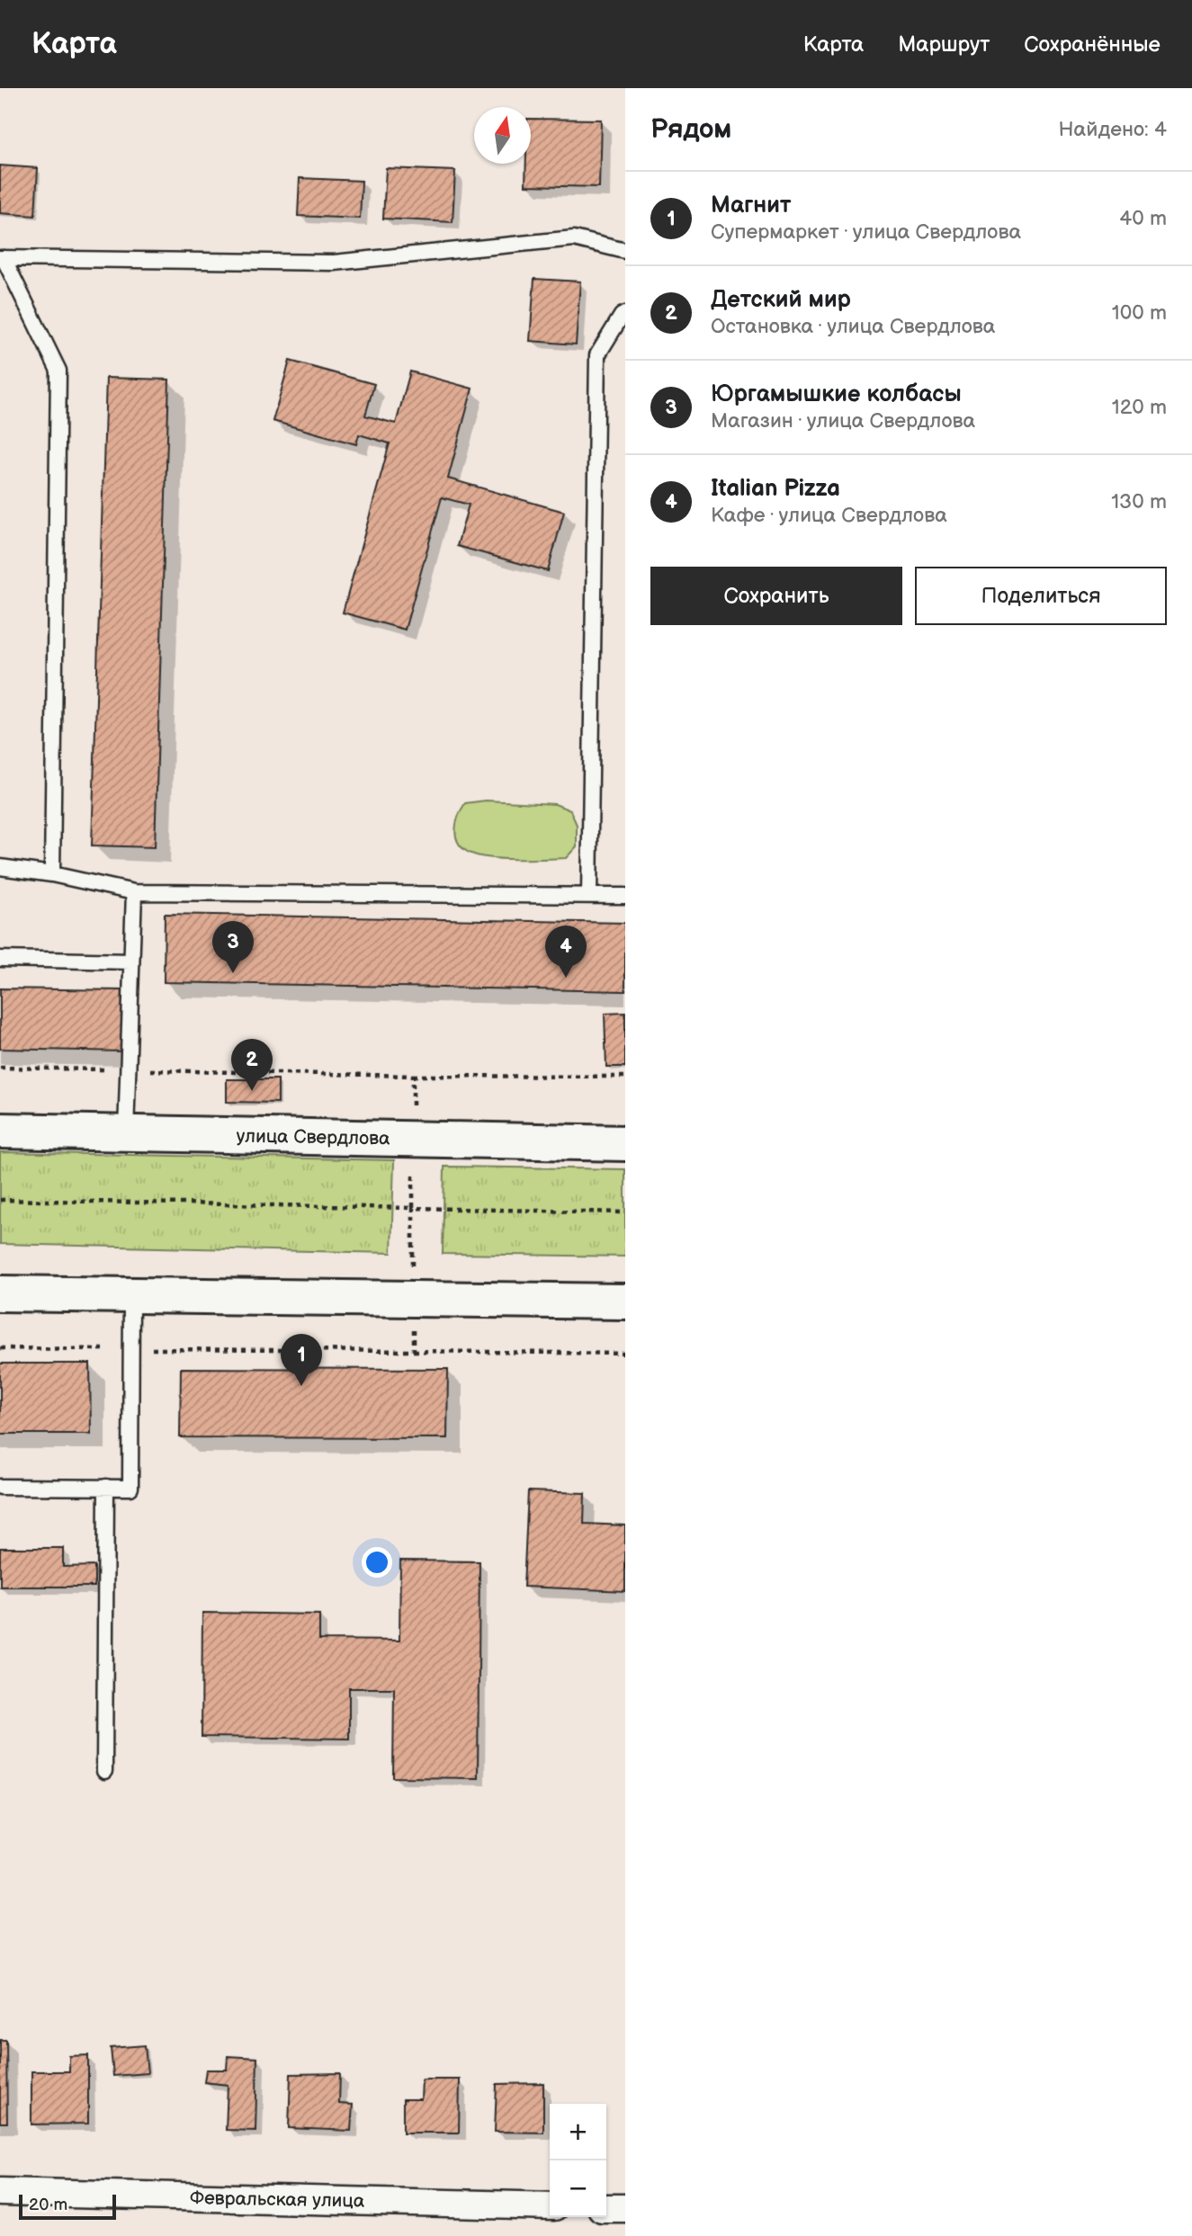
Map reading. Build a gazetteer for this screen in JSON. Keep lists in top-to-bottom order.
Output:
{
  "streets": {
    "main road": ["улица Свердлова"],
    "street": ["Февральская улица"]
  },
  "scale_bar": "20 m",
  "north": "top",
  "page": {
    "header": "Карта",
    "nav": ["Карта", "Маршрут", "Сохранённые"],
    "heading": ["Рядом", "Найдено: 4"],
    "list": [
      {
        "mark": "1",
        "name": "Магнит",
        "note": "Супермаркет · улица Свердлова",
        "value": "40 m"
      },
      {
        "mark": "2",
        "name": "Детский мир",
        "note": "Остановка · улица Свердлова",
        "value": "100 m"
      },
      {
        "mark": "3",
        "name": "Юргамышкие колбасы",
        "note": "Магазин · улица Свердлова",
        "value": "120 m"
      },
      {
        "mark": "4",
        "name": "Italian Pizza",
        "note": "Кафе · улица Свердлова",
        "value": "130 m"
      }
    ],
    "buttons": ["Сохранить", "Поделиться"],
    "pins": [
      "3",
      "4",
      "2",
      "1"
    ],
    "map_buttons": ["+", "−"],
    "scale": "20 m"
  }
}
